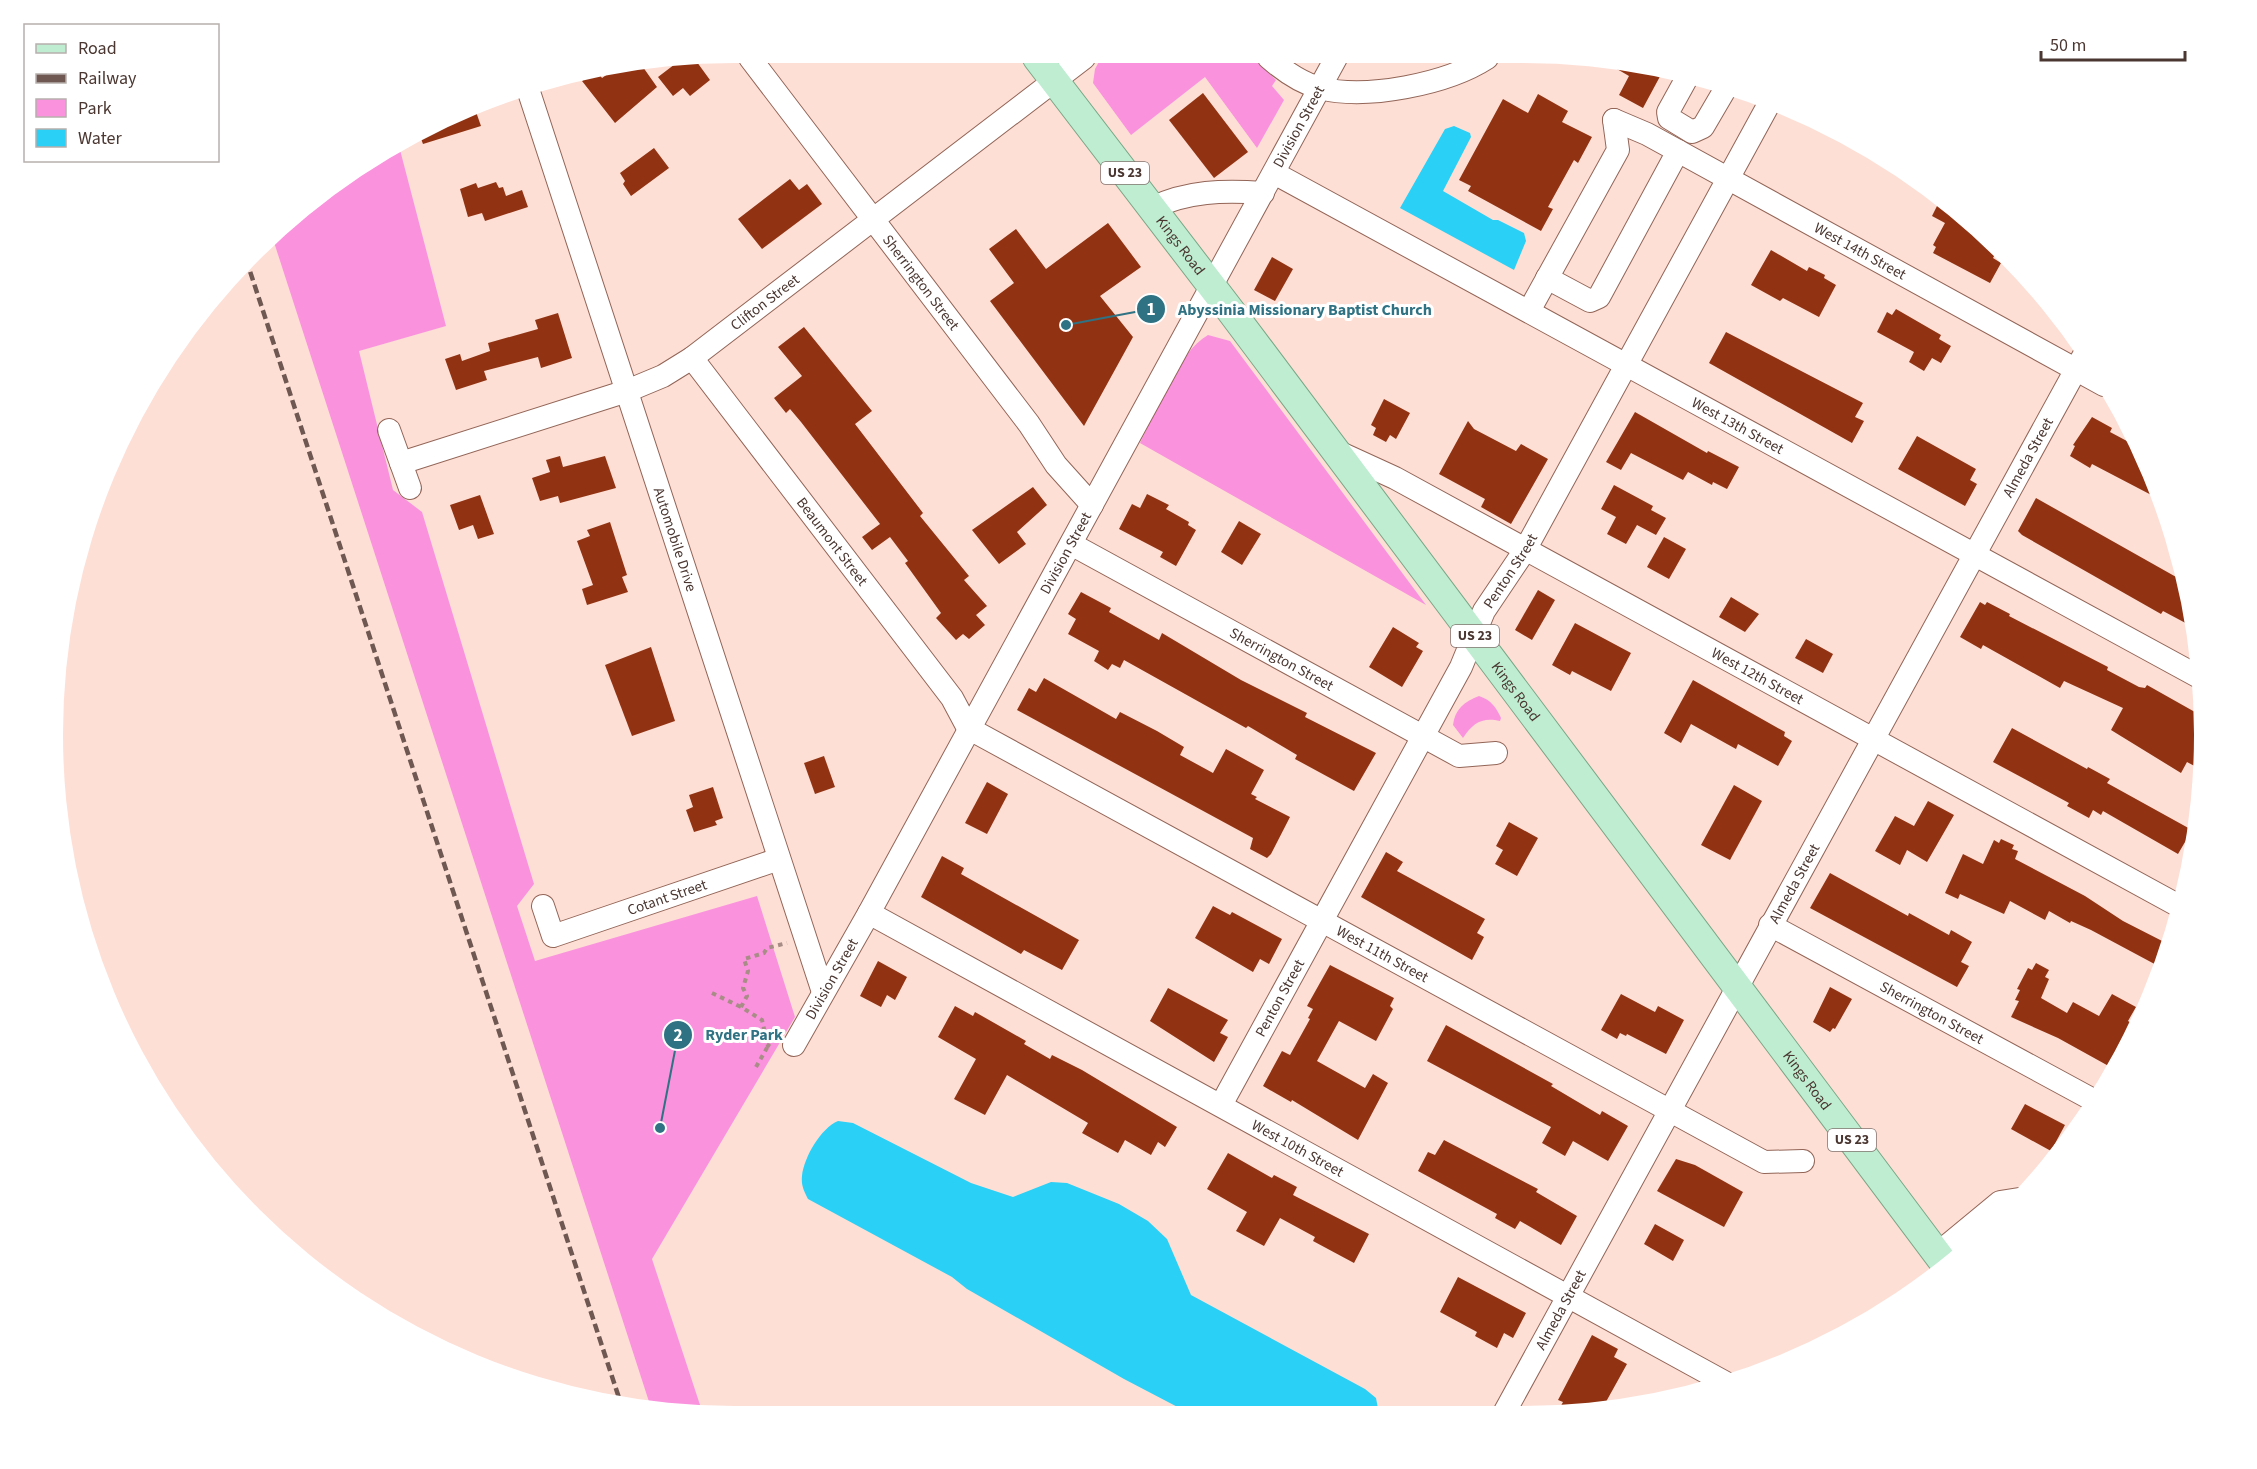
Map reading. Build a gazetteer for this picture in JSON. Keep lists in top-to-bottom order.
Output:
{
  "streets": {
    "main road": ["US 23", "Kings Road"],
    "street": [
      "Division Street",
      "West 14th Street",
      "Sherrington Street",
      "Clifton Street",
      "West 13th Street",
      "Almeda Street",
      "Automobile Drive",
      "Beaumont Street",
      "Penton Street",
      "West 12th Street",
      "Cotant Street",
      "West 11th Street",
      "West 10th Street"
    ]
  },
  "crossings": [
    ["Division Street", "Kings Road"],
    ["Division Street", "Sherrington Street"],
    ["Division Street", "West 13th Street"],
    ["Division Street", "Automobile Drive"],
    ["Division Street", "Beaumont Street"],
    ["Division Street", "West 11th Street"],
    ["Division Street", "West 10th Street"],
    ["Kings Road", "Clifton Street"],
    ["Kings Road", "Almeda Street"],
    ["Kings Road", "Penton Street"],
    ["Kings Road", "West 12th Street"],
    ["West 14th Street", "Almeda Street"],
    ["West 14th Street", "Penton Street"],
    ["Sherrington Street", "Clifton Street"],
    ["Sherrington Street", "Almeda Street"],
    ["Sherrington Street", "Penton Street"],
    ["Clifton Street", "Automobile Drive"],
    ["Clifton Street", "Beaumont Street"],
    ["West 13th Street", "Almeda Street"],
    ["West 13th Street", "Penton Street"],
    ["Almeda Street", "West 12th Street"],
    ["Almeda Street", "West 11th Street"],
    ["Almeda Street", "West 10th Street"],
    ["Automobile Drive", "Cotant Street"],
    ["Beaumont Street", "West 11th Street"],
    ["Penton Street", "West 12th Street"],
    ["Penton Street", "West 11th Street"],
    ["Penton Street", "West 10th Street"]
  ],
  "places": ["Abyssinia Missionary Baptist Church", "Ryder Park"],
  "legend": [
    "Road",
    "Railway",
    "Park",
    "Water"
  ],
  "scale_bar": "50 m"
}
